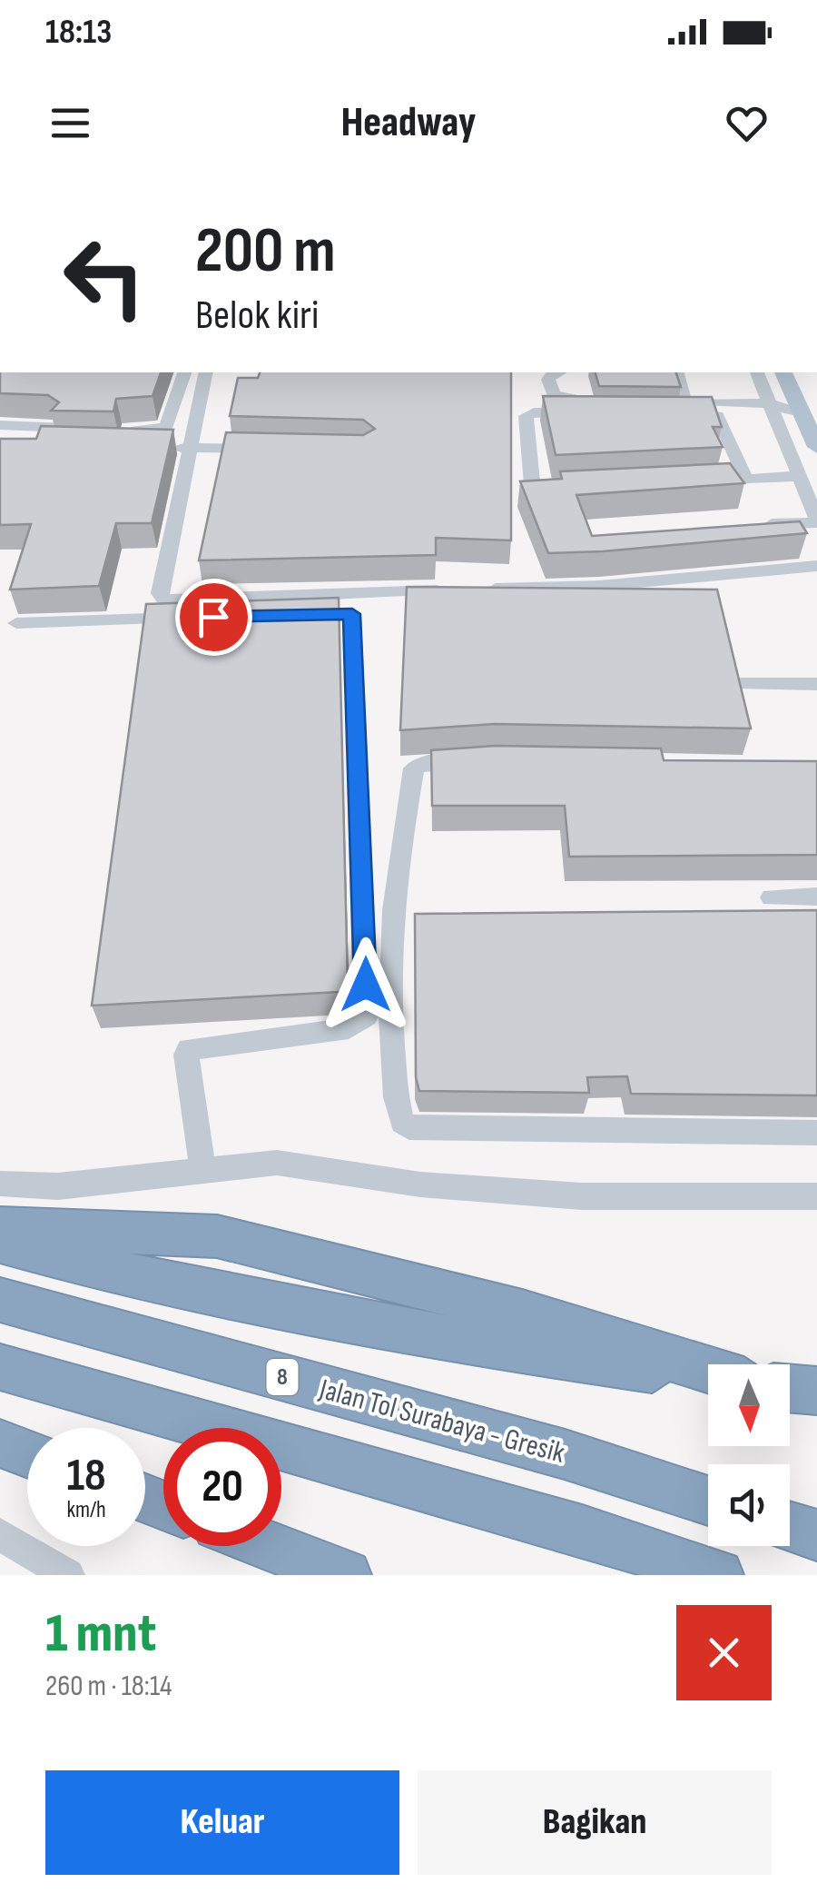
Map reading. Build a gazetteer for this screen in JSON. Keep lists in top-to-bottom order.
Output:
{
  "streets": {
    "highway": ["8", "Jalan Tol Surabaya - Gresik"]
  },
  "north": "bottom",
  "page": {
    "status": "18:13",
    "header": "Headway",
    "turn": ["200 m", "Belok kiri"],
    "speed": "18 km/h",
    "limit": "20",
    "heading": ["1 mnt", "260 m · 18:14"],
    "buttons": ["Keluar", "Bagikan"]
  }
}
